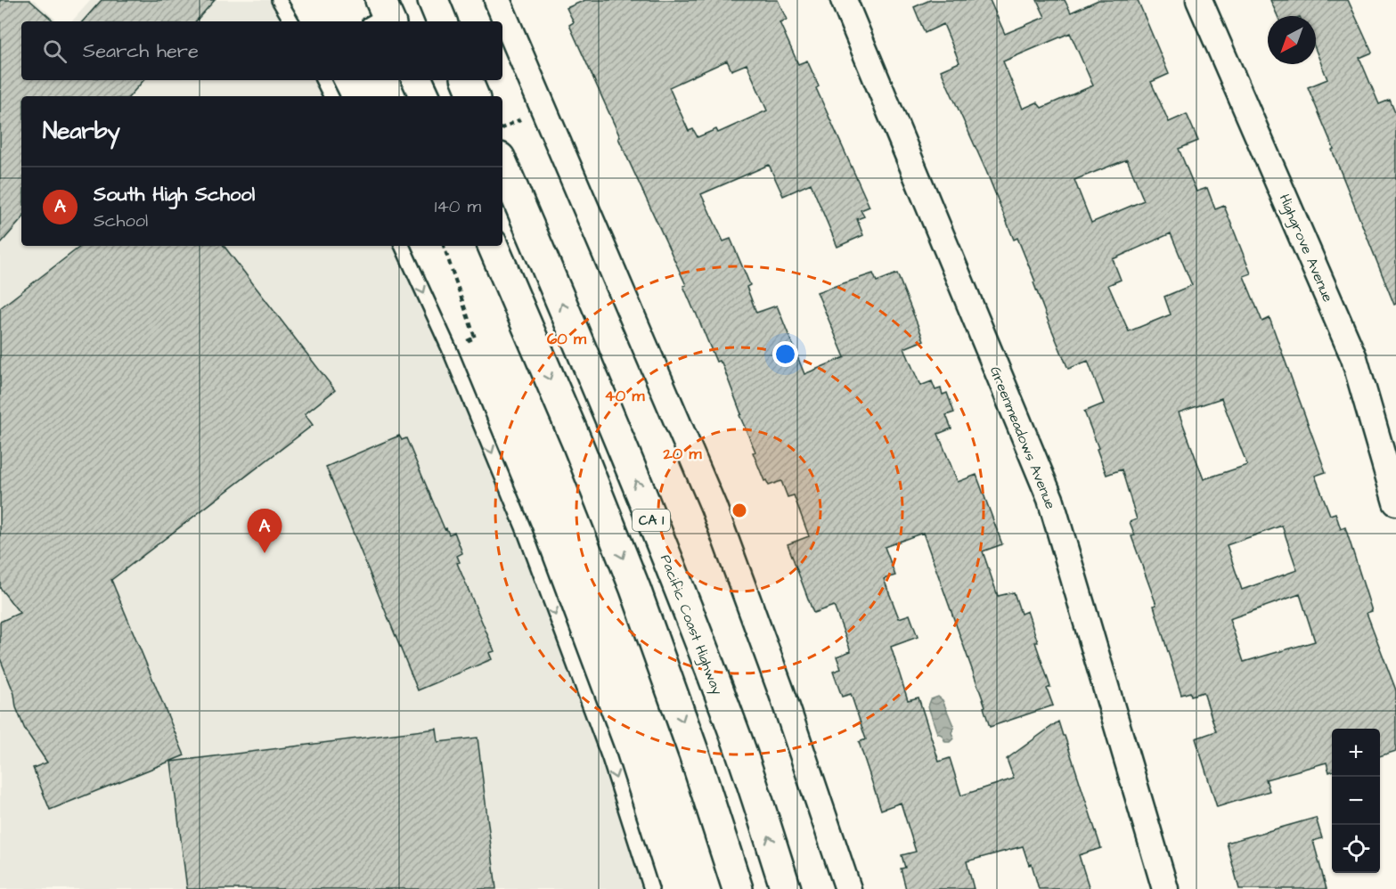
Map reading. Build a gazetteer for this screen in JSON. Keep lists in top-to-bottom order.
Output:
{
  "streets": {
    "highway": ["CA 1", "Pacific Coast Highway"],
    "street": ["Highgrove Avenue", "Greenmeadows Avenue"]
  },
  "north": "bottom left",
  "page": {
    "search": "Search here",
    "heading": "Nearby",
    "list": [
      {
        "mark": "A",
        "name": "South High School",
        "note": "School",
        "value": "140 m"
      }
    ],
    "pins": "A",
    "map_buttons": ["+", "−"]
  },
  "rings": ["60 m", "40 m", "20 m"]
}
